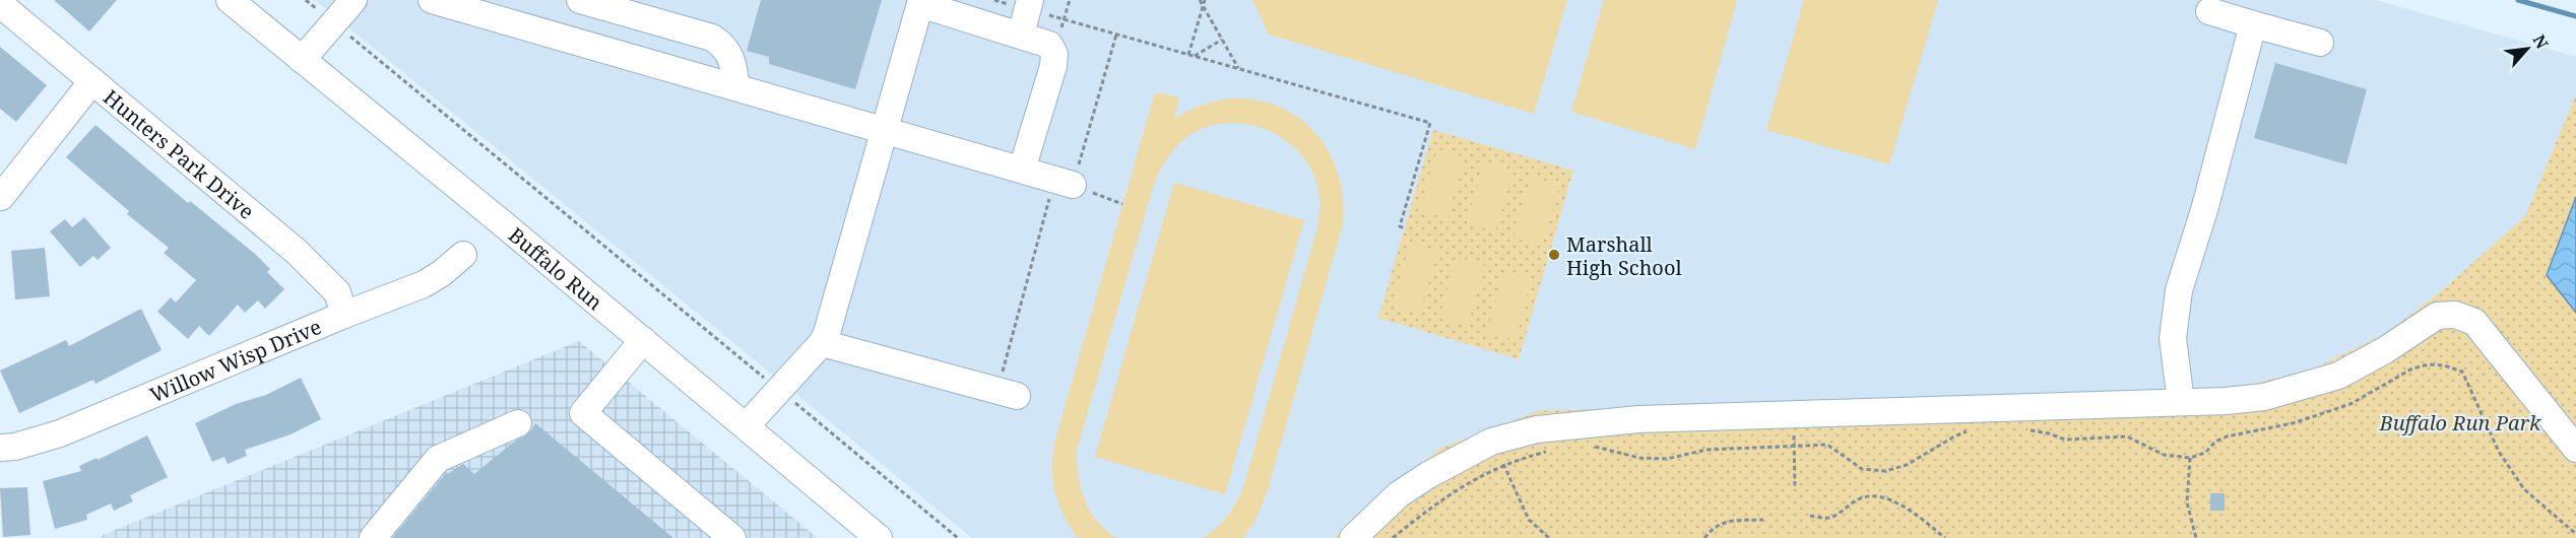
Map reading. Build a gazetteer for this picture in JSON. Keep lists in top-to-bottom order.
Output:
{
  "streets": {
    "street": ["Hunters Park Drive", "Buffalo Run", "Willow Wisp Drive"]
  },
  "crossings": [
    ["Hunters Park Drive", "Willow Wisp Drive"]
  ],
  "parks": ["Buffalo Run Park"],
  "places": ["Marshall High School"],
  "north": "top right"
}
